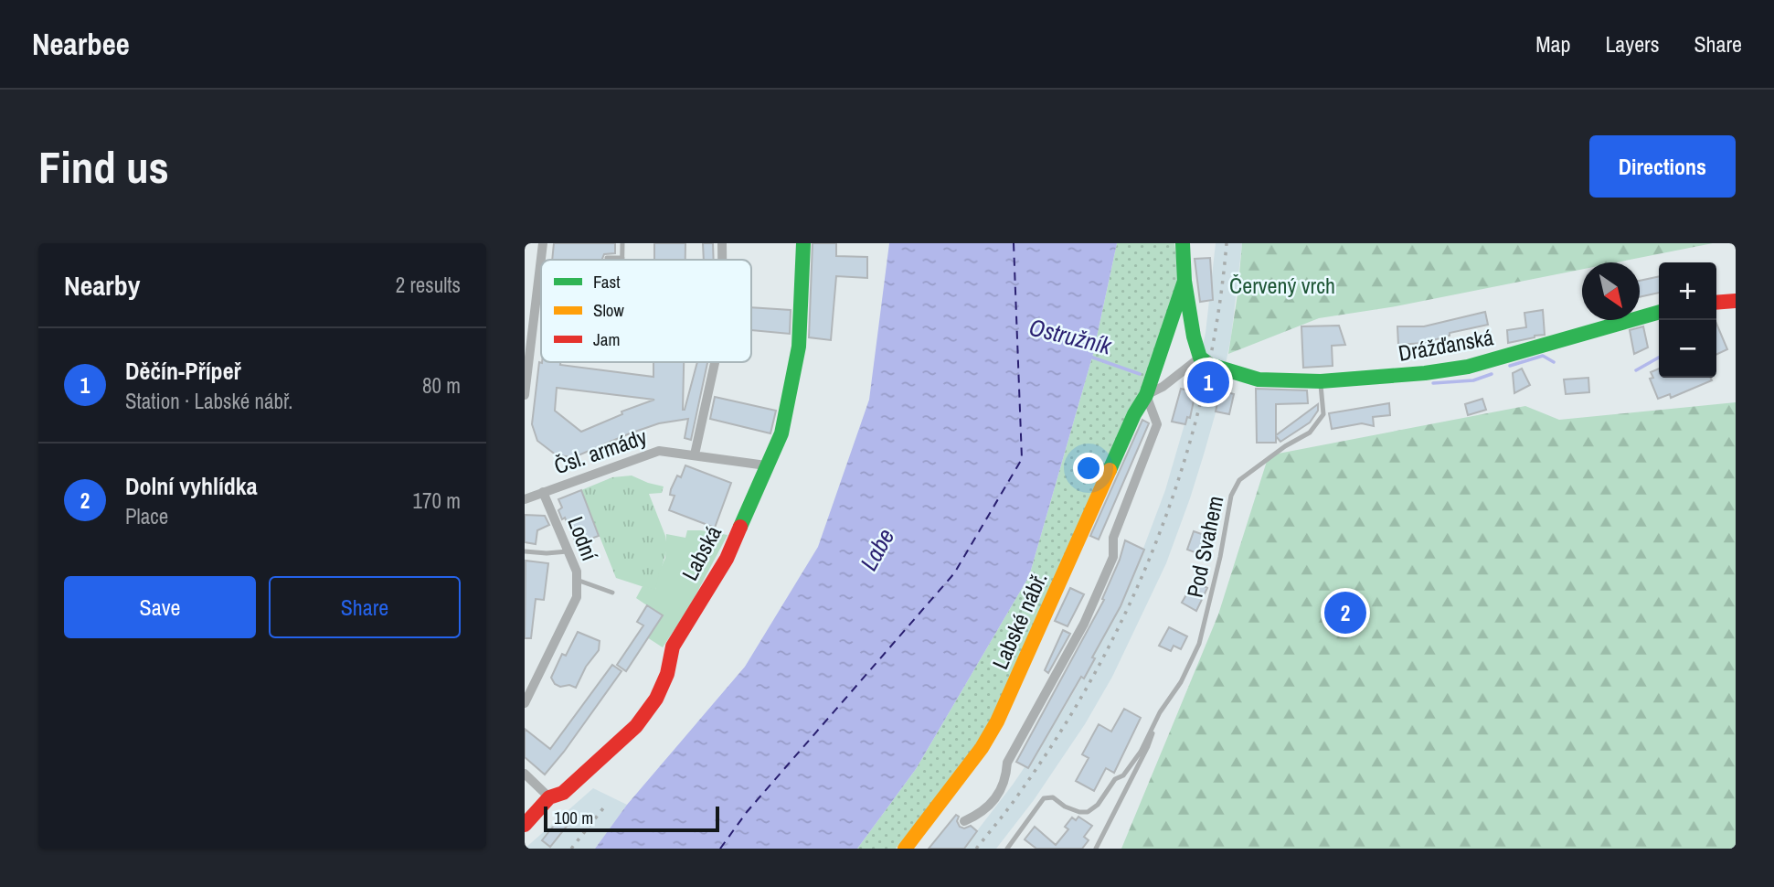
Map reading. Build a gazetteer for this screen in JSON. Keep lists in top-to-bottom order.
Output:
{
  "streets": {
    "street": [
      "Drážďanská",
      "Čsl. armády",
      "Lodní",
      "Labská",
      "Labské nábř."
    ],
    "lane": ["Pod Svahem"]
  },
  "crossings": [
    ["Drážďanská", "Pod Svahem"],
    ["Drážďanská", "Labské nábř."],
    ["Čsl. armády", "Lodní"],
    ["Čsl. armády", "Labská"]
  ],
  "water": ["Ostružník", "Labe"],
  "parks": ["Červený vrch"],
  "legend": ["Fast", "Slow", "Jam"],
  "scale_bar": "100 m",
  "north": "bottom right",
  "page": {
    "header": "Nearbee",
    "nav": ["Map", "Layers", "Share"],
    "buttons": [
      "Directions",
      ["Save", "Share"]
    ],
    "title": "Find us",
    "heading": ["Nearby", "2 results"],
    "map_buttons": ["+", "−"],
    "list": [
      {
        "mark": "1",
        "name": "Děčín-Přípeř",
        "note": "Station · Labské nábř.",
        "value": "80 m"
      },
      {
        "mark": "2",
        "name": "Dolní vyhlídka",
        "note": "Place",
        "value": "170 m"
      }
    ],
    "pins": ["1", "2"],
    "scale": "100 m"
  }
}
